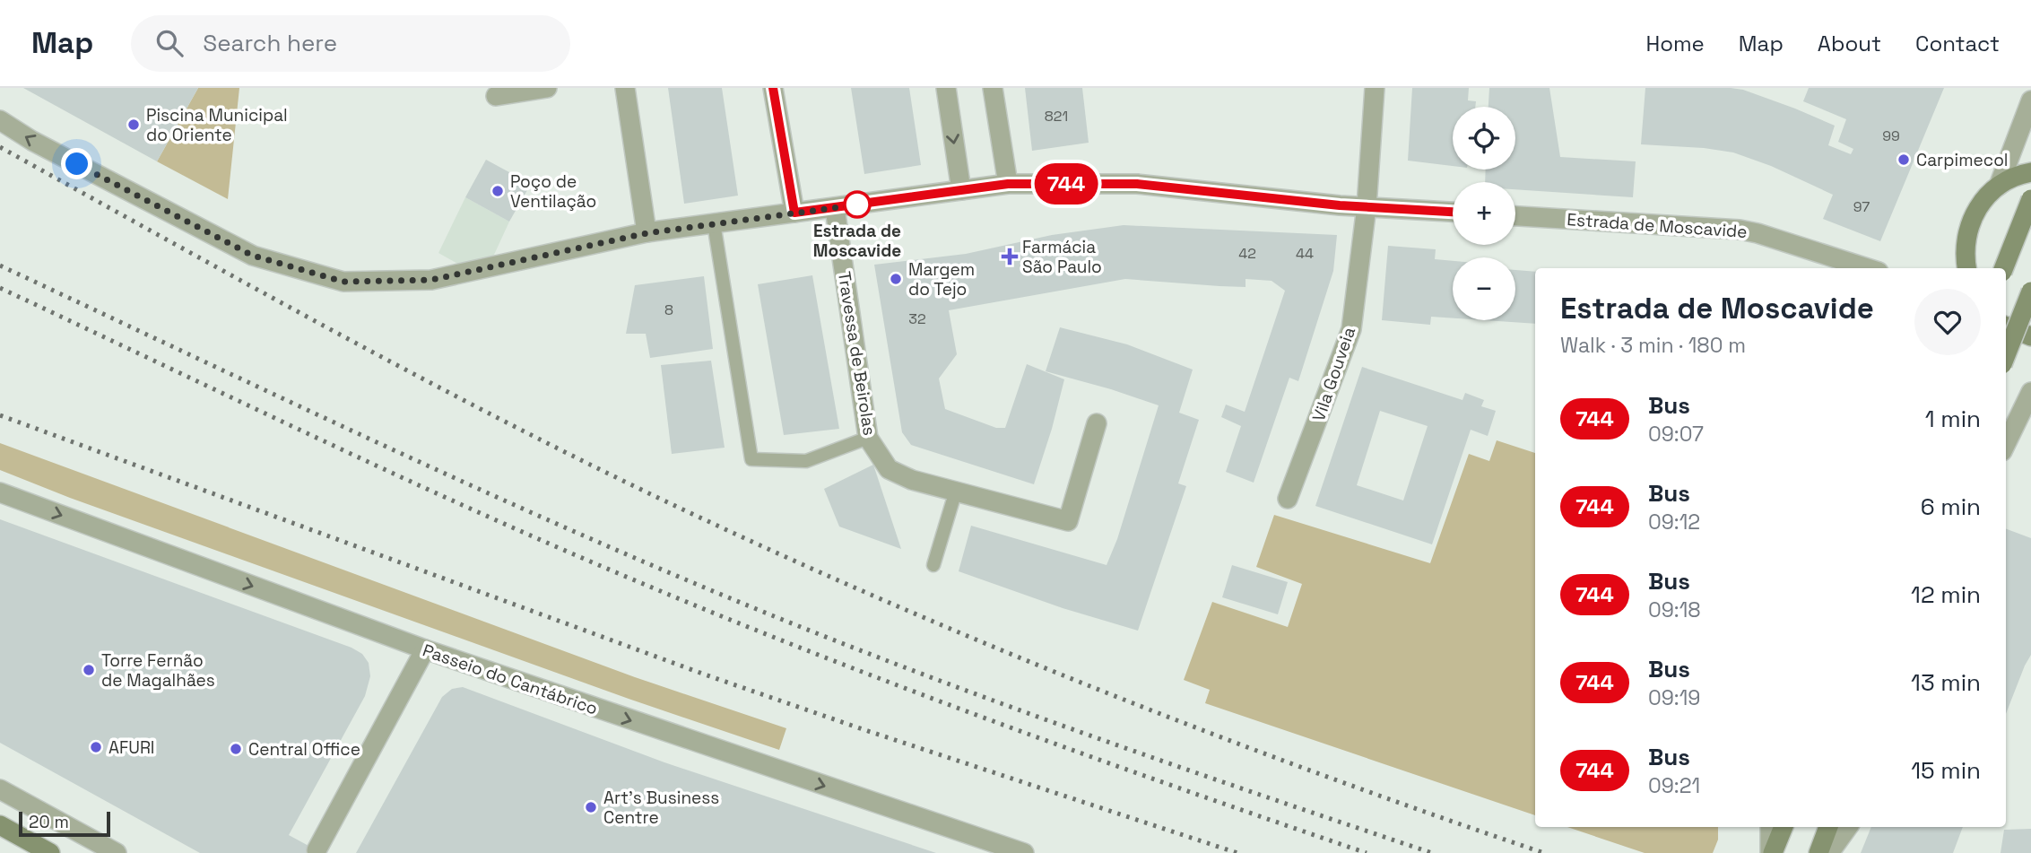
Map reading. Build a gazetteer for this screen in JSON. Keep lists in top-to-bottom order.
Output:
{
  "streets": {
    "street": [
      "Estrada de Moscavide",
      "Travessa de Beirolas",
      "Vila Gouveia",
      "Passeio do Cantábrico"
    ]
  },
  "one_way": ["Passeio do Cantábrico"],
  "places": {
    "other": [
      "Piscina Municipal do Oriente",
      "Carpimecol",
      "Poço de Ventilação",
      "Estrada de Moscavide",
      "Margem do Tejo",
      "Torre Fernão de Magalhães",
      "AFURI",
      "Central Office",
      "Art's Business Centre"
    ],
    "health": ["Farmácia São Paulo"]
  },
  "lines": ["bus line 744"],
  "house_numbers": [
    "821",
    "99",
    "97",
    "42",
    "44",
    "8",
    "32"
  ],
  "scale_bar": "20 m",
  "page": {
    "header": "Map",
    "search": "Search here",
    "nav": [
      "Home",
      "Map",
      "About",
      "Contact"
    ],
    "on_map": "744",
    "map_buttons": ["+", "−"],
    "heading": ["Estrada de Moscavide", "Walk · 3 min · 180 m"],
    "list": [
      {
        "mark": "744",
        "name": "Bus",
        "note": "09:07",
        "value": "1 min"
      },
      {
        "mark": "744",
        "name": "Bus",
        "note": "09:12",
        "value": "6 min"
      },
      {
        "mark": "744",
        "name": "Bus",
        "note": "09:18",
        "value": "12 min"
      },
      {
        "mark": "744",
        "name": "Bus",
        "note": "09:19",
        "value": "13 min"
      },
      {
        "mark": "744",
        "name": "Bus",
        "note": "09:21",
        "value": "15 min"
      }
    ],
    "scale": "20 m"
  }
}
